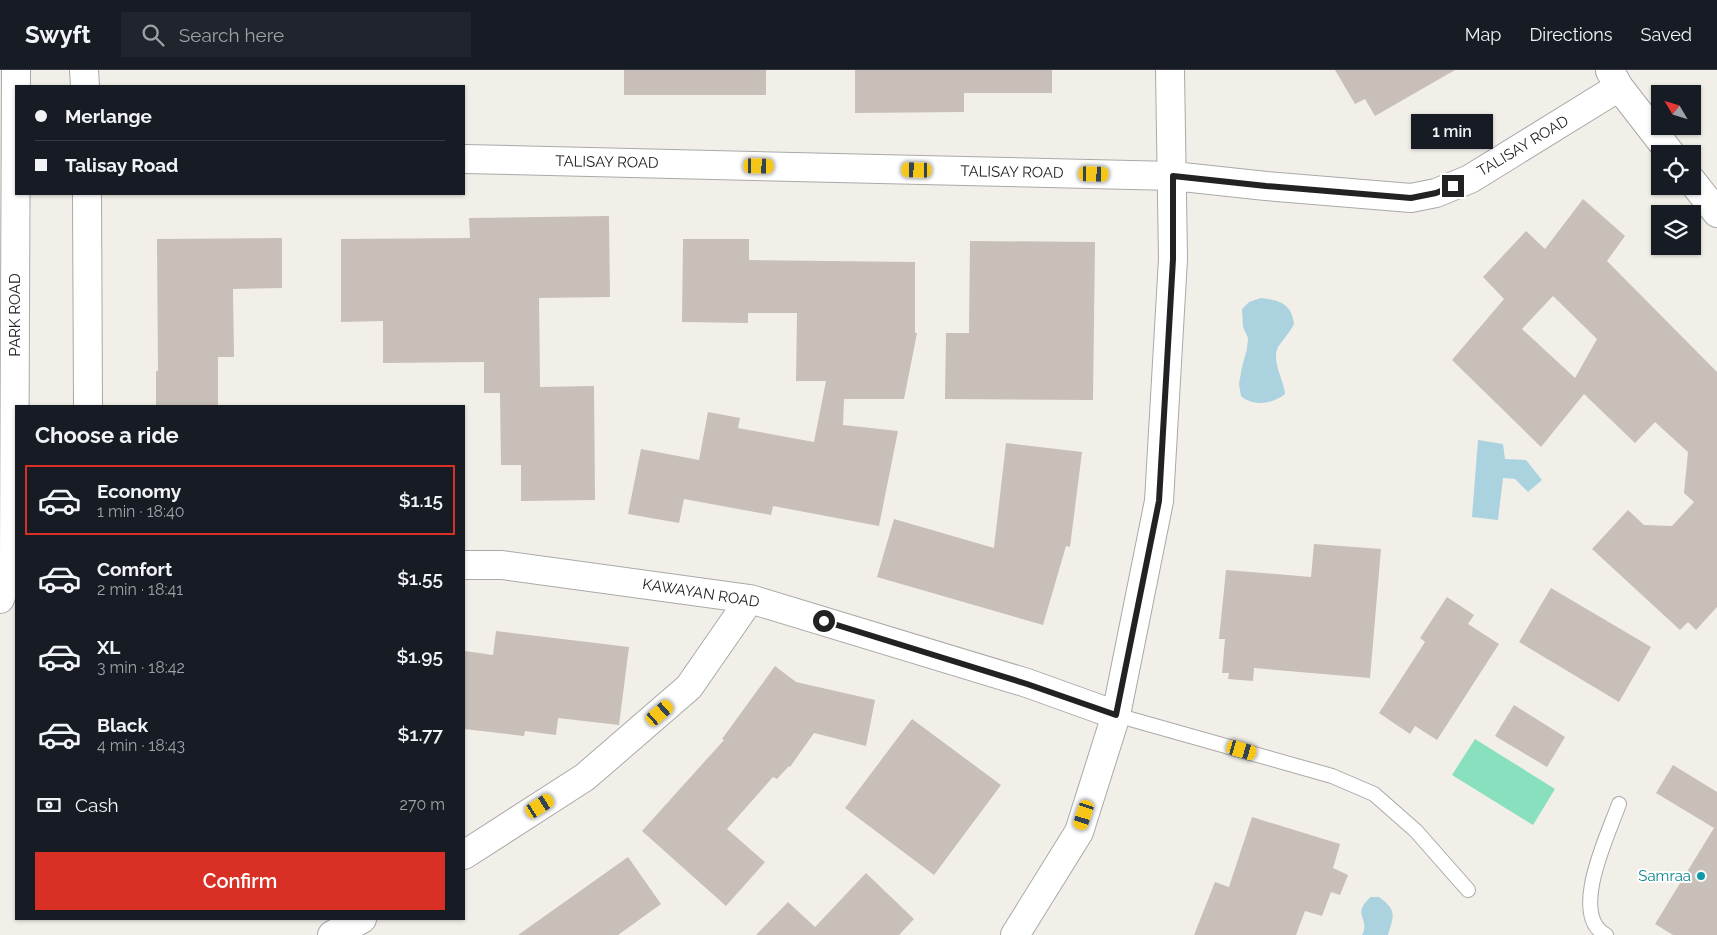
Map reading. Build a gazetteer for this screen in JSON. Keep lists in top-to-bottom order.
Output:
{
  "streets": {
    "street": ["TALISAY ROAD", "PARK ROAD", "KAWAYAN ROAD"]
  },
  "places": ["Samraa"],
  "north": "top left",
  "page": {
    "header": "Swyft",
    "search": "Search here",
    "nav": ["Map", "Directions", "Saved"],
    "banner": ["Merlange", "Talisay Road"],
    "bubble": "1 min",
    "heading": "Choose a ride",
    "list": [
      {
        "name": "Economy",
        "note": "1 min · 18:40",
        "value": "$1.15"
      },
      {
        "name": "Comfort",
        "note": "2 min · 18:41",
        "value": "$1.55"
      },
      {
        "name": "XL",
        "note": "3 min · 18:42",
        "value": "$1.95"
      },
      {
        "name": "Black",
        "note": "4 min · 18:43",
        "value": "$1.77"
      }
    ],
    "pay": ["Cash", "270 m"],
    "buttons": "Confirm"
  }
}
